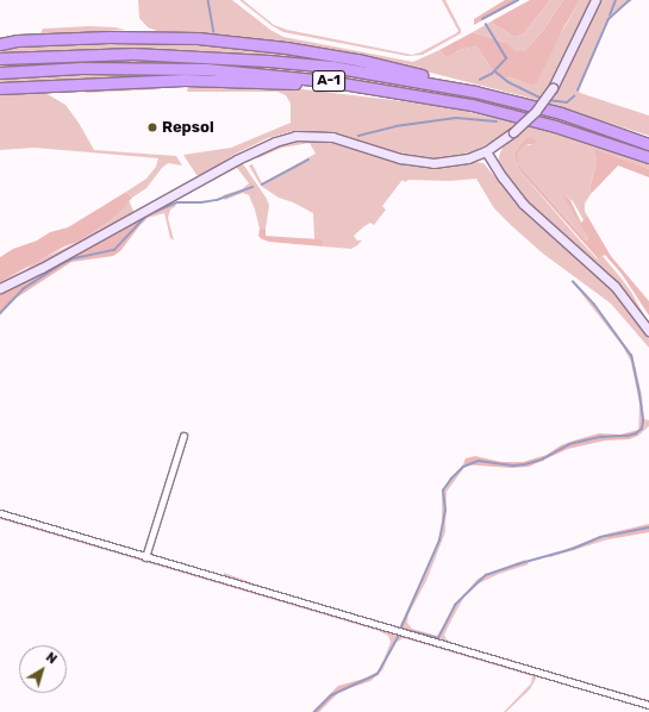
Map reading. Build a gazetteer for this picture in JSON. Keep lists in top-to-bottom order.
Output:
{
  "streets": {
    "highway": ["A-1"]
  },
  "places": ["Repsol"],
  "north": "top right"
}
